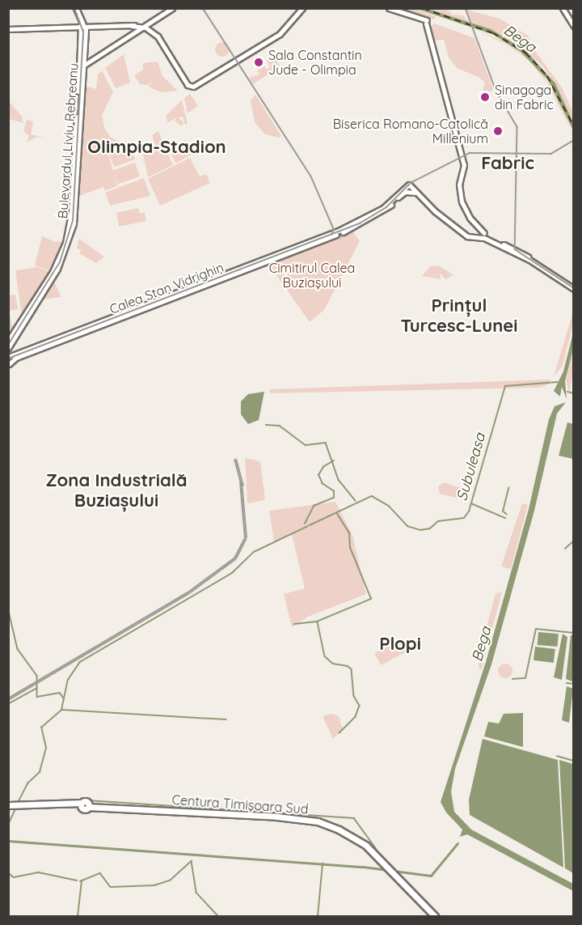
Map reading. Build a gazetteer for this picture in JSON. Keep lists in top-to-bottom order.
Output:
{
  "streets": {
    "highway": ["Centura Timișoara Sud"],
    "main road": ["Bulevardul Liviu Rebreanu", "Calea Stan Vidrighin"]
  },
  "districts": [
    "Olimpia-Stadion",
    "Fabric",
    "Prințul Turcesc-Lunei",
    "Zona Industrială Buziașului",
    "Plopi"
  ],
  "water": ["Bega", "Subuleasa"],
  "parks": ["Cimitirul Calea Buziașului"],
  "places": ["Sala Constantin Jude - Olimpia", "Sinagoga din Fabric", "Biserica Romano-Catolică Millenium"]
}
